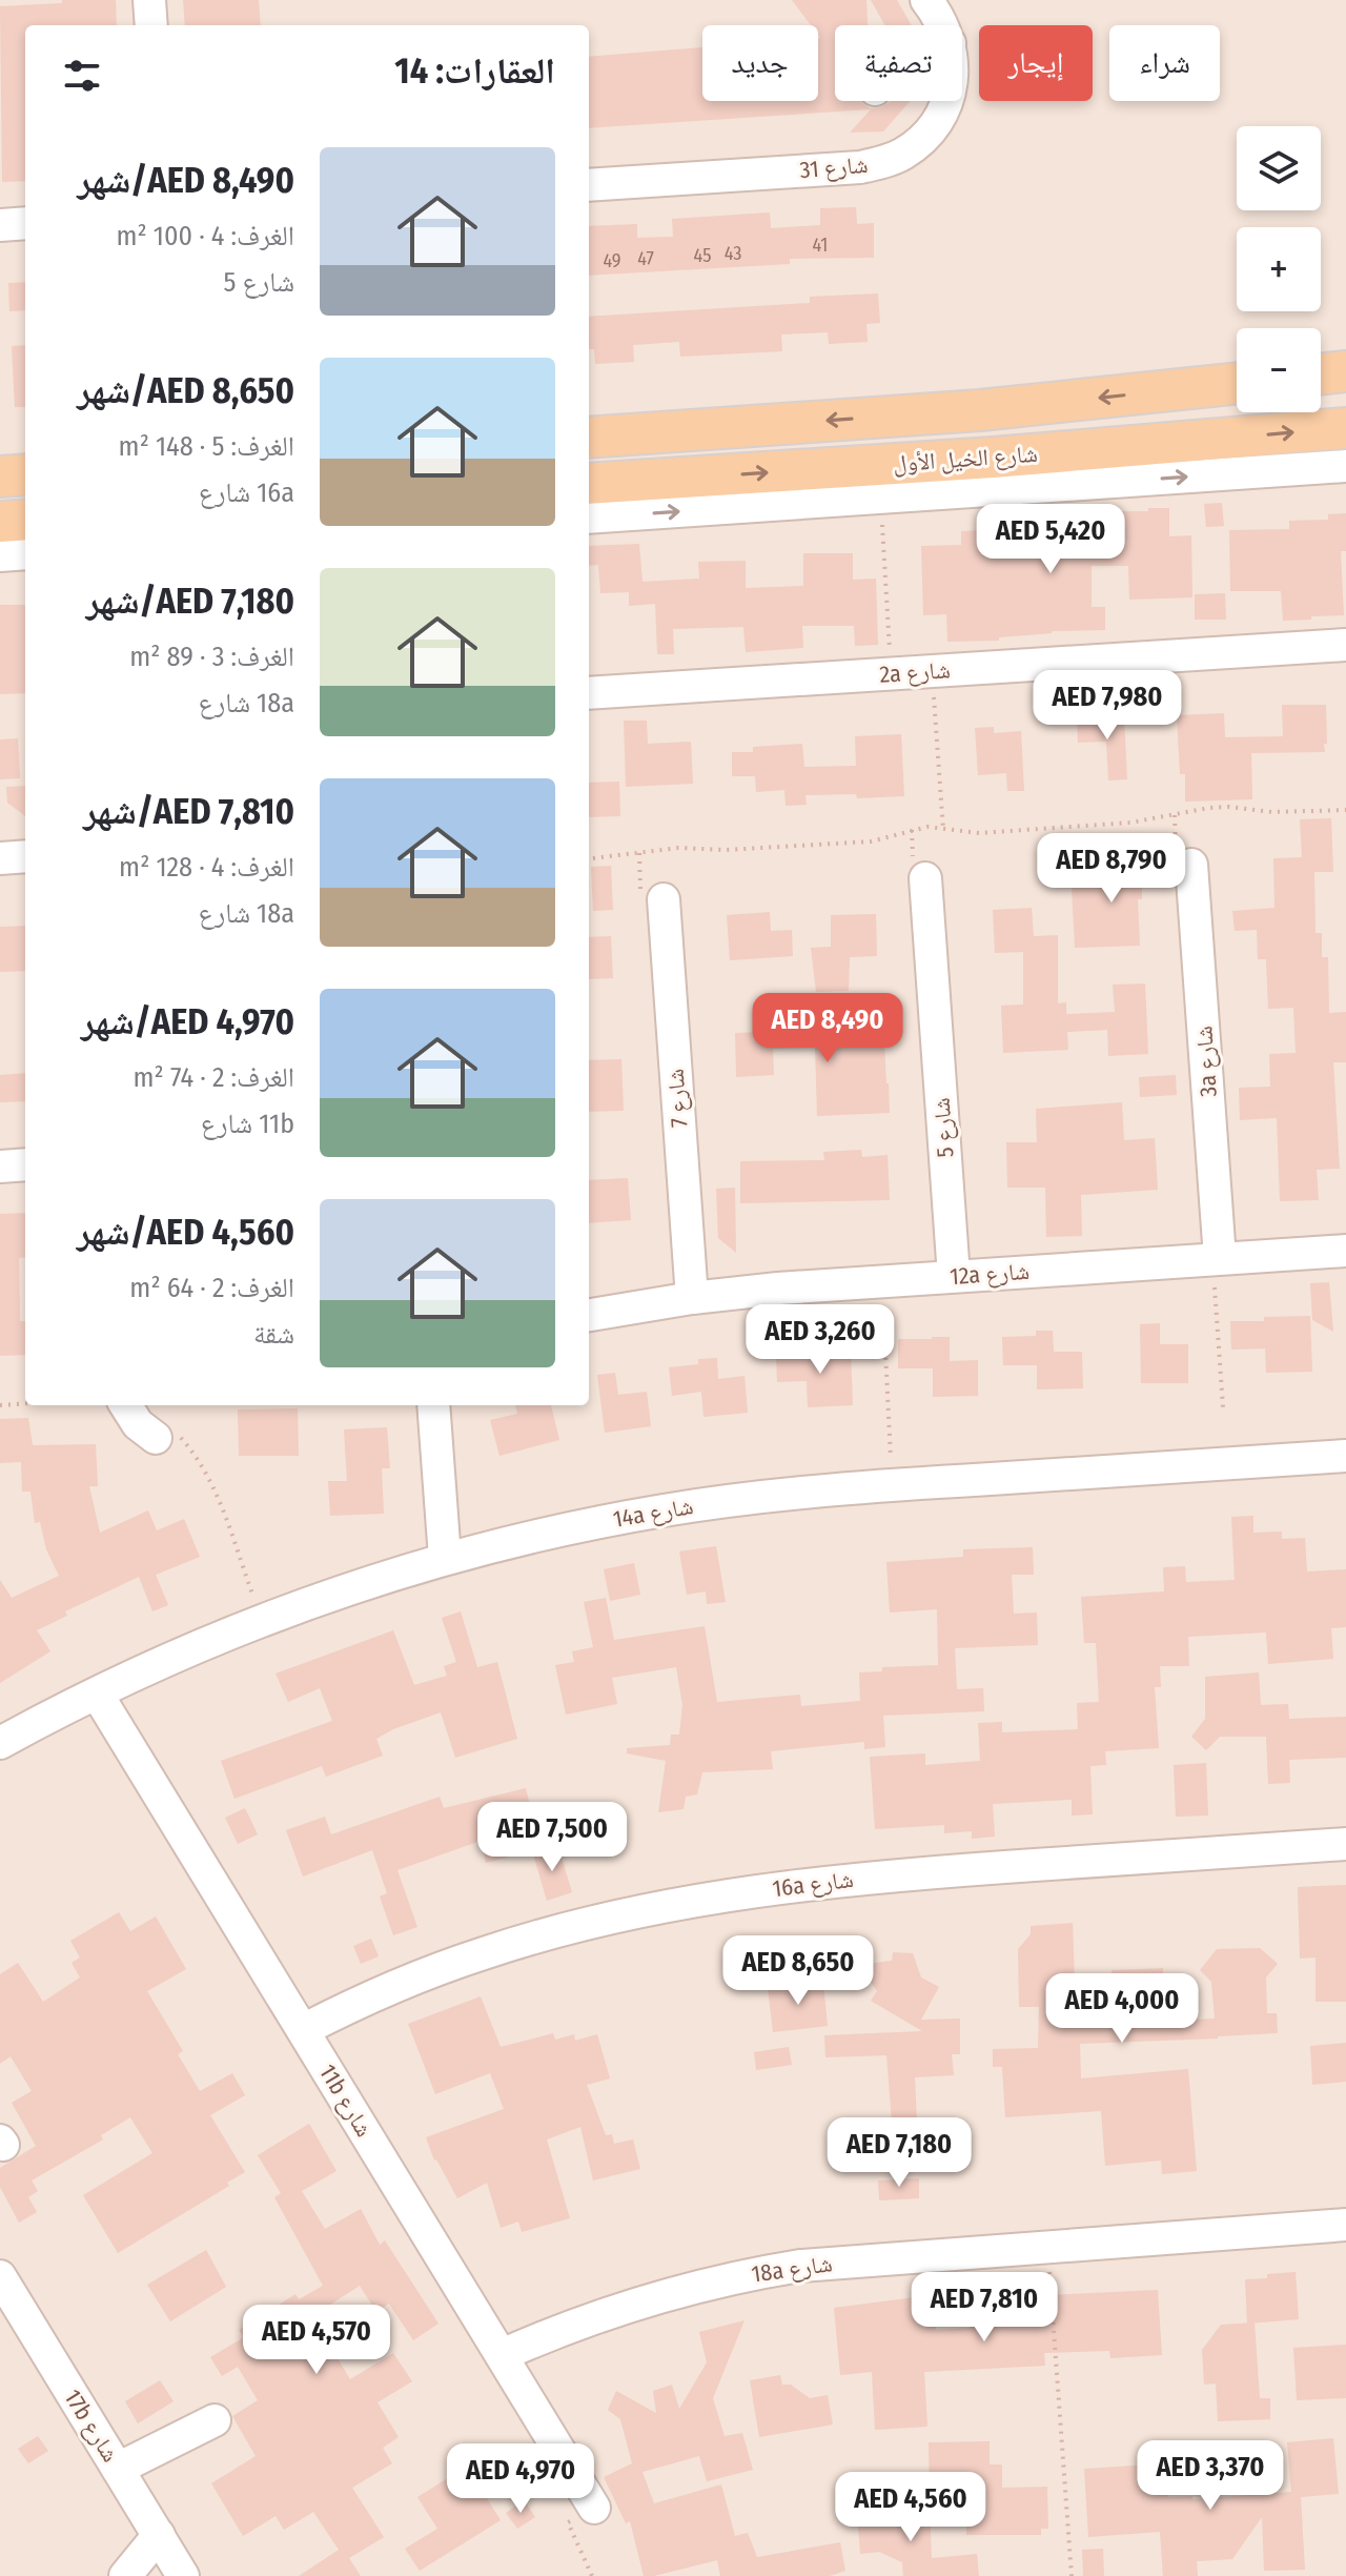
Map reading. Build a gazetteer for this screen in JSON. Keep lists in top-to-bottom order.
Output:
{
  "streets": {
    "main road": ["شارع الخيل الأول"],
    "street": [
      "شارع 31",
      "2a شارع",
      "3a شارع",
      "شارع 7",
      "شارع 5",
      "12a شارع",
      "14a شارع",
      "16a شارع",
      "11b شارع",
      "18a شارع",
      "17b شارع"
    ]
  },
  "crossings": [
    ["3a شارع", "12a شارع"],
    ["شارع 7", "12a شارع"],
    ["شارع 5", "12a شارع"],
    ["14a شارع", "11b شارع"],
    ["16a شارع", "11b شارع"],
    ["11b شارع", "18a شارع"]
  ],
  "house_numbers": [
    "41",
    "43",
    "45",
    "47",
    "49"
  ],
  "page": {
    "chip": [
      "شراء",
      "إيجار",
      "تصفية",
      "جديد"
    ],
    "heading": "العقارات: 14",
    "map_buttons": ["+", "−"],
    "list": [
      {
        "name": "AED 8,490/شهر",
        "note": "الغرف: 4 · 100 m² · شارع 5"
      },
      {
        "name": "AED 8,650/شهر",
        "note": "الغرف: 5 · 148 m² · 16a شارع"
      },
      {
        "name": "AED 7,180/شهر",
        "note": "الغرف: 3 · 89 m² · 18a شارع"
      },
      {
        "name": "AED 7,810/شهر",
        "note": "الغرف: 4 · 128 m² · 18a شارع"
      },
      {
        "name": "AED 4,970/شهر",
        "note": "الغرف: 2 · 74 m² · 11b شارع"
      },
      {
        "name": "AED 4,560/شهر",
        "note": "الغرف: 2 · 64 m² · شقة"
      }
    ],
    "price": [
      "AED 5,420",
      "AED 7,980",
      "AED 8,790",
      "AED 8,490",
      "AED 3,260",
      "AED 7,500",
      "AED 8,650",
      "AED 4,000",
      "AED 7,180",
      "AED 7,810",
      "AED 4,570",
      "AED 3,370",
      "AED 4,970",
      "AED 4,560"
    ]
  }
}
